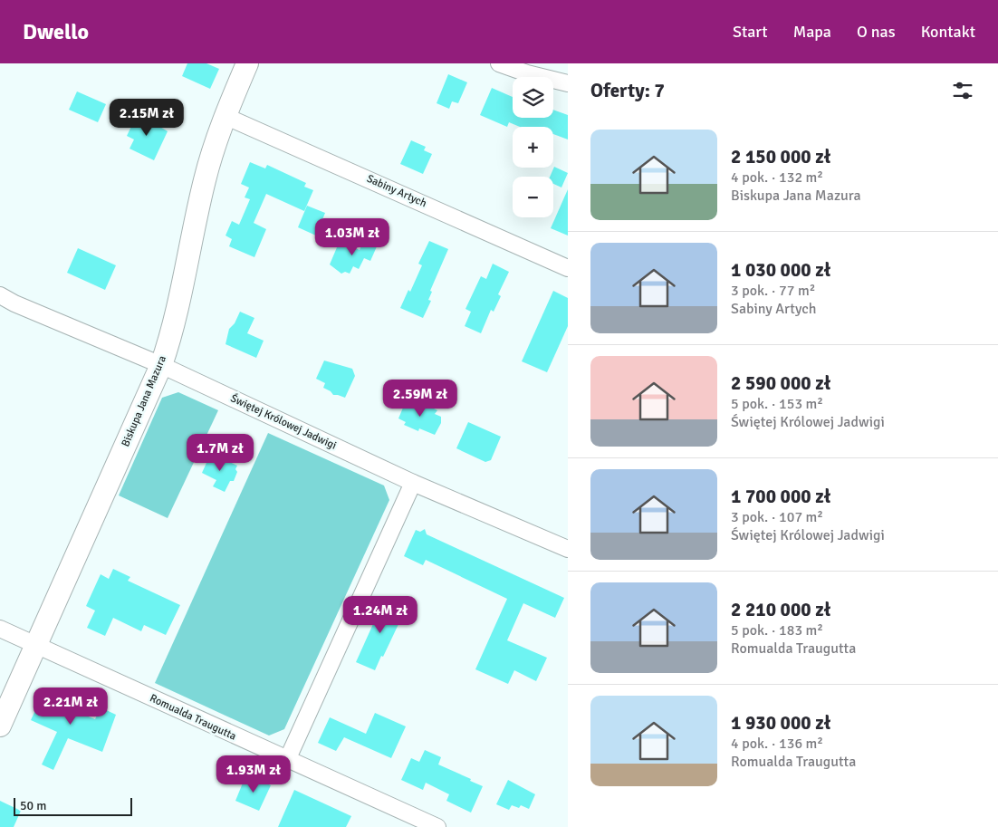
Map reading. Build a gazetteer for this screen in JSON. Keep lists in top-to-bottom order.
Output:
{
  "streets": {
    "street": [
      "Sabiny Artych",
      "Biskupa Jana Mazura",
      "Świętej Królowej Jadwigi",
      "Romualda Traugutta"
    ]
  },
  "crossings": [
    ["Sabiny Artych", "Biskupa Jana Mazura"],
    ["Biskupa Jana Mazura", "Świętej Królowej Jadwigi"],
    ["Biskupa Jana Mazura", "Romualda Traugutta"]
  ],
  "scale_bar": "50 m",
  "page": {
    "header": "Dwello",
    "nav": [
      "Start",
      "Mapa",
      "O nas",
      "Kontakt"
    ],
    "heading": "Oferty: 7",
    "map_buttons": ["+", "−"],
    "price": [
      "2.15M zł",
      "1.03M zł",
      "2.59M zł",
      "1.7M zł",
      "1.24M zł",
      "2.21M zł",
      "1.93M zł"
    ],
    "list": [
      {
        "name": "2 150 000 zł",
        "note": "4 pok. · 132 m² · Biskupa Jana Mazura"
      },
      {
        "name": "1 030 000 zł",
        "note": "3 pok. · 77 m² · Sabiny Artych"
      },
      {
        "name": "2 590 000 zł",
        "note": "5 pok. · 153 m² · Świętej Królowej Jadwigi"
      },
      {
        "name": "1 700 000 zł",
        "note": "3 pok. · 107 m² · Świętej Królowej Jadwigi"
      },
      {
        "name": "2 210 000 zł",
        "note": "5 pok. · 183 m² · Romualda Traugutta"
      },
      {
        "name": "1 930 000 zł",
        "note": "4 pok. · 136 m² · Romualda Traugutta"
      }
    ],
    "scale": "50 m"
  }
}
